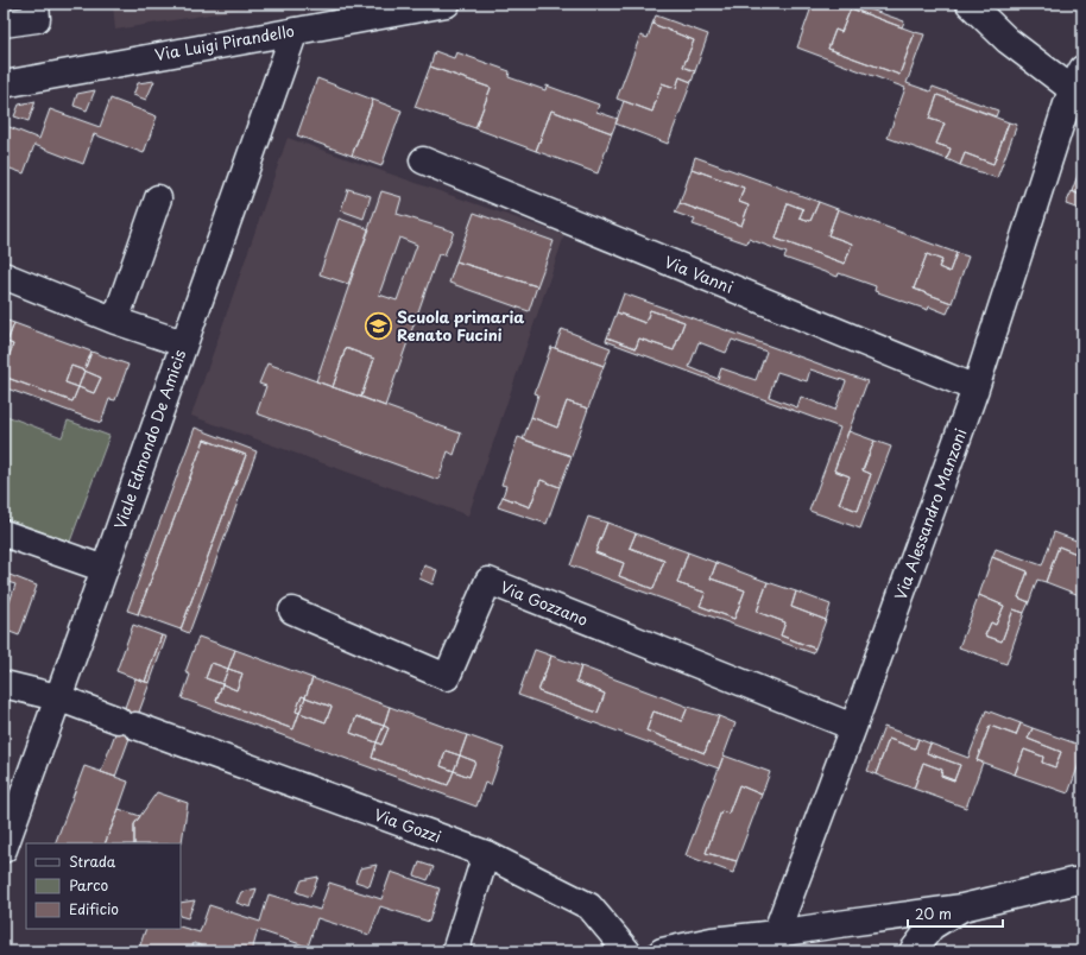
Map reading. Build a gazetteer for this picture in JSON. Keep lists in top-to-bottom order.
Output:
{
  "streets": {
    "street": [
      "Via Luigi Pirandello",
      "Via Vanni",
      "Viale Edmondo De Amicis",
      "Via Alessandro Manzoni",
      "Via Gozzano",
      "Via Gozzi"
    ]
  },
  "crossings": [
    ["Via Luigi Pirandello", "Viale Edmondo De Amicis"],
    ["Via Vanni", "Via Alessandro Manzoni"],
    ["Viale Edmondo De Amicis", "Via Gozzi"],
    ["Via Alessandro Manzoni", "Via Gozzano"]
  ],
  "places": {
    "school or university": ["Scuola primaria Renato Fucini"]
  },
  "legend": ["Strada", "Parco", "Edificio"],
  "scale_bar": "20 m"
}
